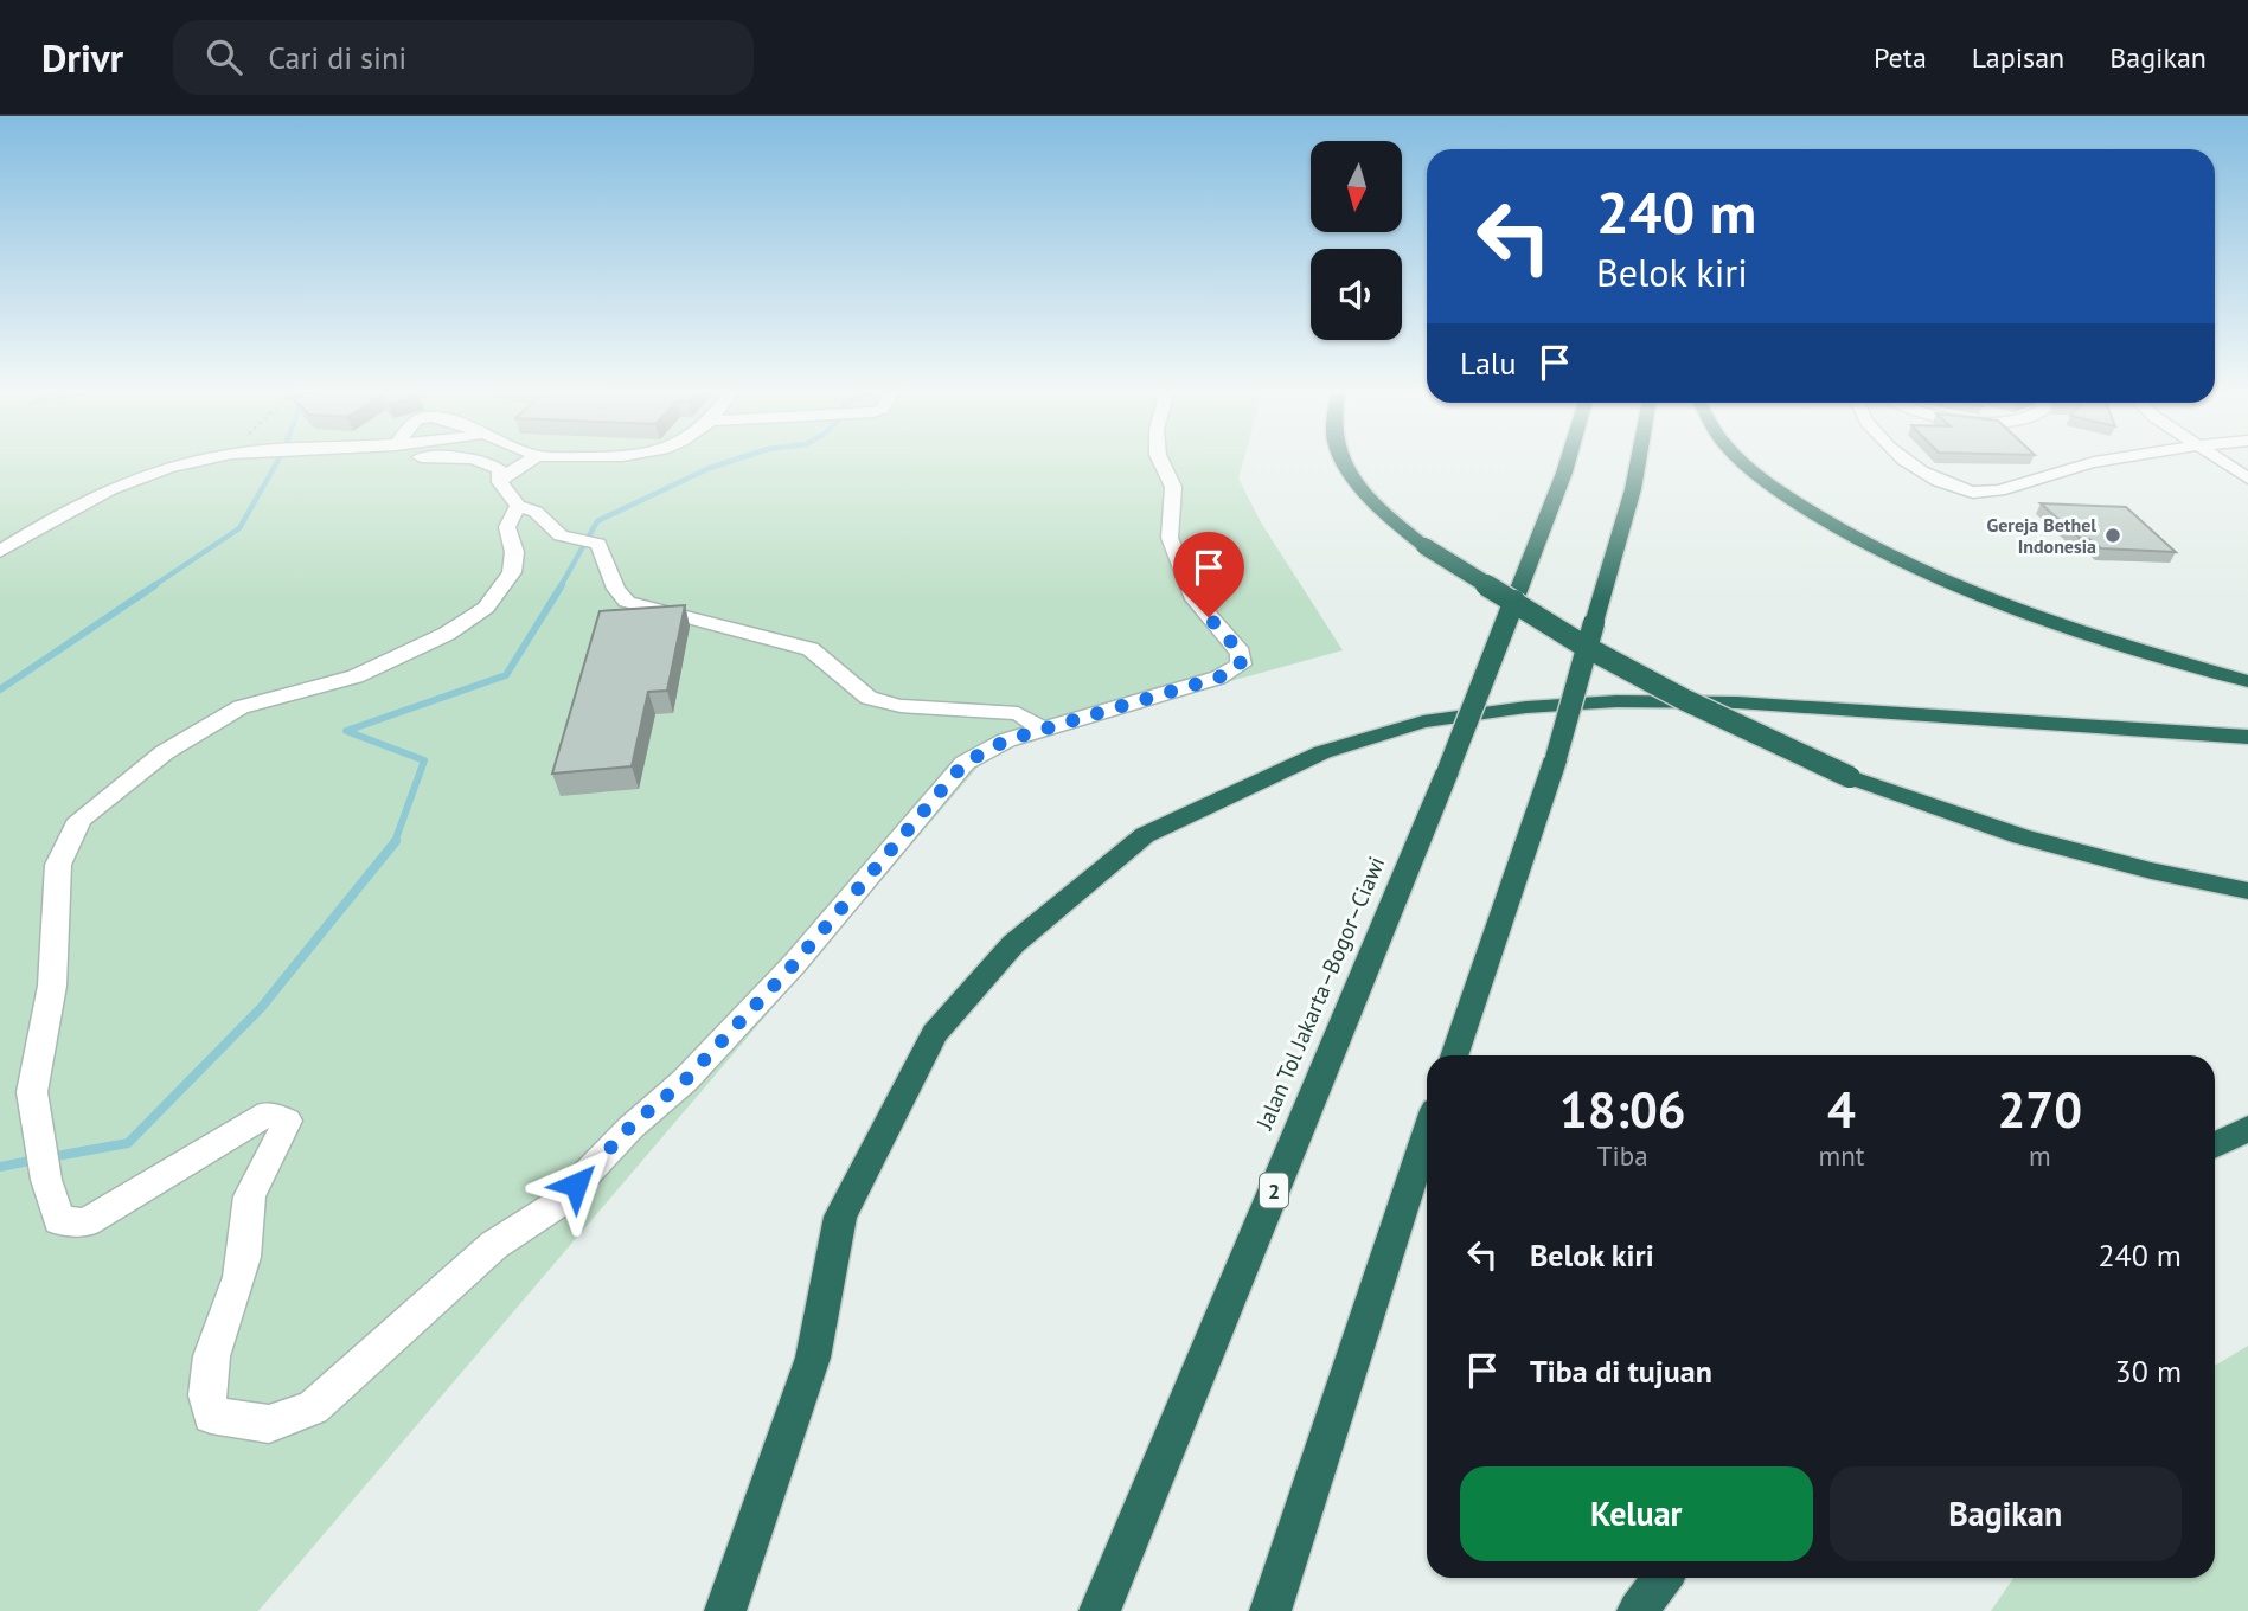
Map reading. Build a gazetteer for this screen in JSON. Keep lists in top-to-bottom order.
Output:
{
  "streets": {
    "highway": ["Jalan Tol Jakarta–Bogor–Ciawi", "2"]
  },
  "places": ["Gereja Bethel Indonesia"],
  "north": "bottom",
  "page": {
    "header": "Drivr",
    "search": "Cari di sini",
    "nav": ["Peta", "Lapisan", "Bagikan"],
    "turn": ["240 m", "Belok kiri"],
    "then": "Lalu",
    "eta": [
      "18:06",
      "Tiba",
      "4",
      "mnt",
      "270",
      "m"
    ],
    "list": [
      {
        "name": "Belok kiri",
        "value": "240 m"
      },
      {
        "name": "Tiba di tujuan",
        "value": "30 m"
      }
    ],
    "buttons": ["Keluar", "Bagikan"]
  }
}
